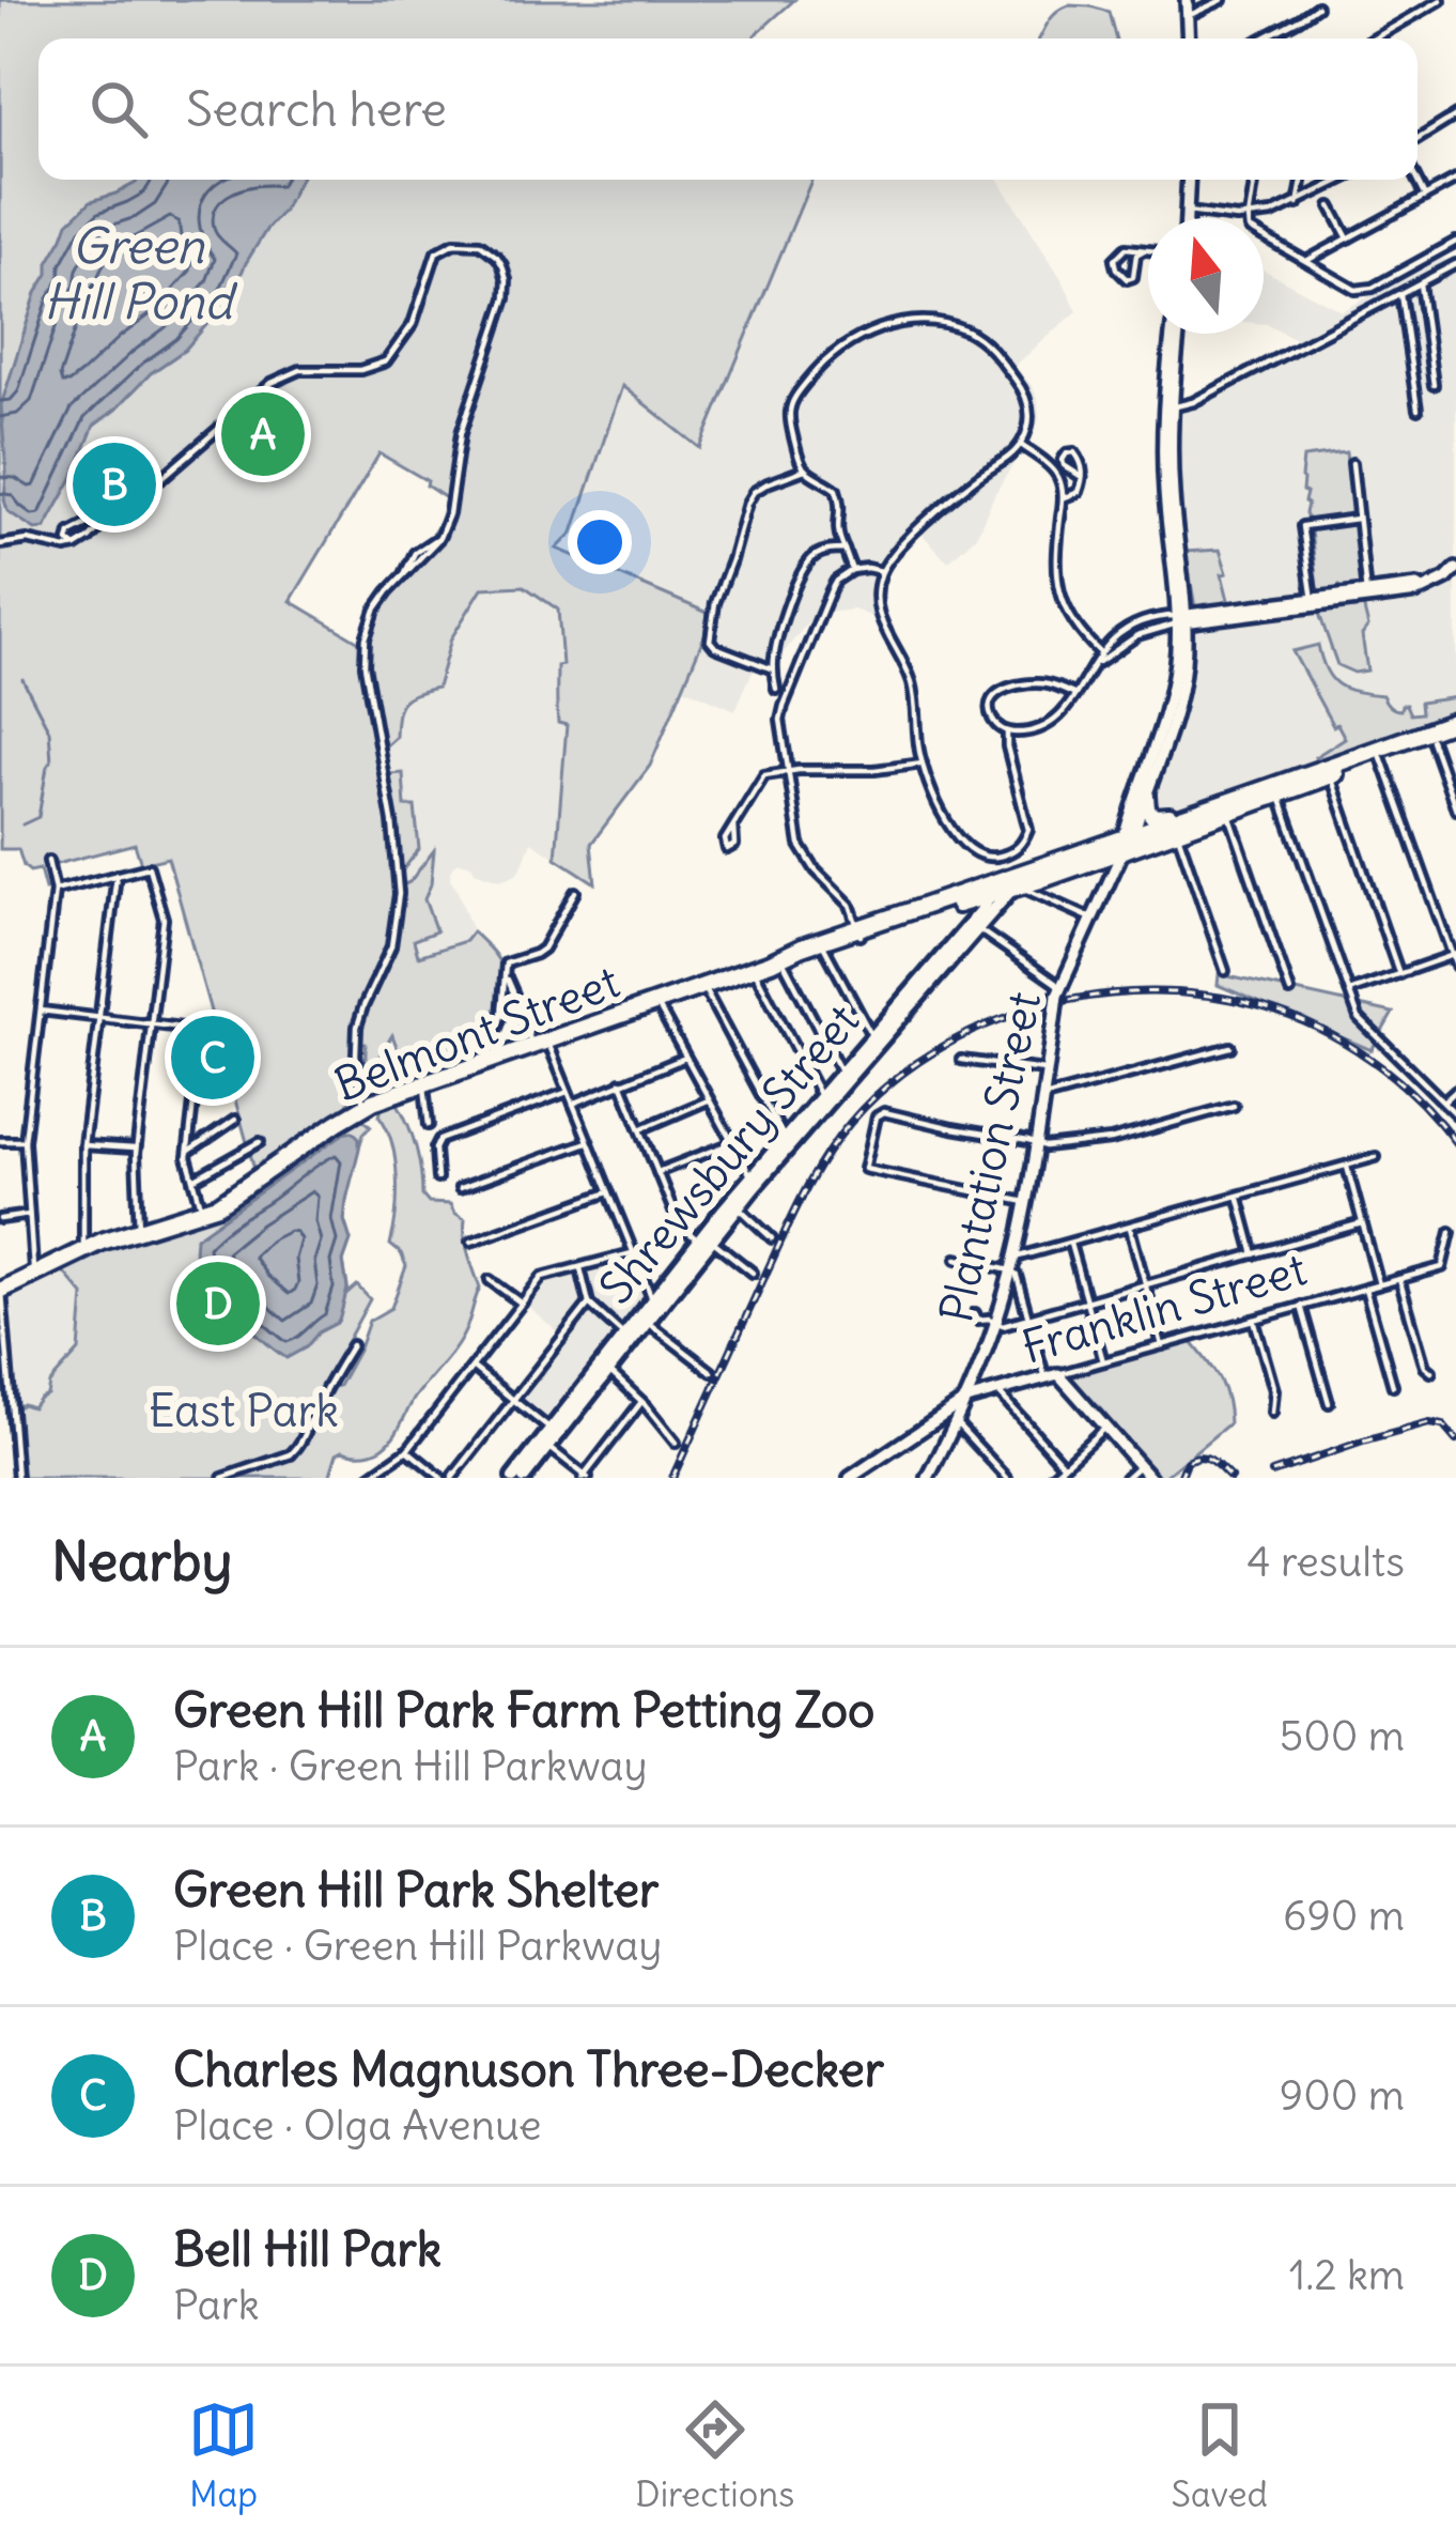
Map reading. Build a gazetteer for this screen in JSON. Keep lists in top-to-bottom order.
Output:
{
  "streets": {
    "highway": ["Belmont Street"],
    "main road": ["Shrewsbury Street", "Plantation Street", "Franklin Street"]
  },
  "crossings": [
    ["Belmont Street", "Shrewsbury Street"],
    ["Belmont Street", "Plantation Street"],
    ["Plantation Street", "Franklin Street"]
  ],
  "water": ["Green Hill Pond"],
  "parks": ["East Park"],
  "north": "top",
  "page": {
    "search": "Search here",
    "pins": [
      "A",
      "B",
      "C",
      "D"
    ],
    "heading": ["Nearby", "4 results"],
    "list": [
      {
        "mark": "A",
        "name": "Green Hill Park Farm Petting Zoo",
        "note": "Park · Green Hill Parkway",
        "value": "500 m"
      },
      {
        "mark": "B",
        "name": "Green Hill Park Shelter",
        "note": "Place · Green Hill Parkway",
        "value": "690 m"
      },
      {
        "mark": "C",
        "name": "Charles Magnuson Three-Decker",
        "note": "Place · Olga Avenue",
        "value": "900 m"
      },
      {
        "mark": "D",
        "name": "Bell Hill Park",
        "note": "Park",
        "value": "1.2 km"
      }
    ],
    "nav": ["Map", "Directions", "Saved"]
  }
}
